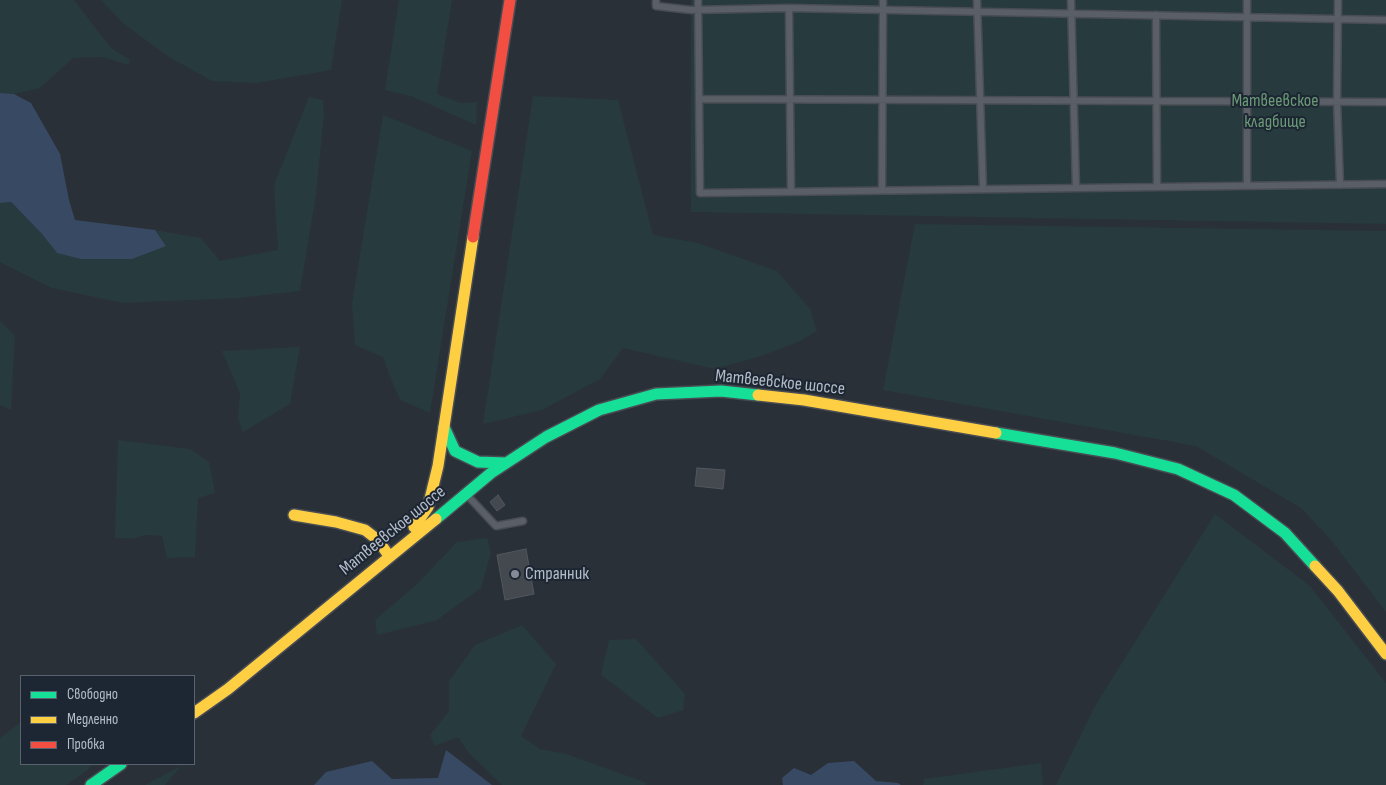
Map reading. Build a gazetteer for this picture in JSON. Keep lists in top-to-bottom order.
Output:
{
  "streets": {
    "main road": ["Матвеевское шоссе"]
  },
  "parks": ["Матвеевское кладбище"],
  "places": ["Странник"],
  "legend": ["Свободно", "Медленно", "Пробка"]
}
